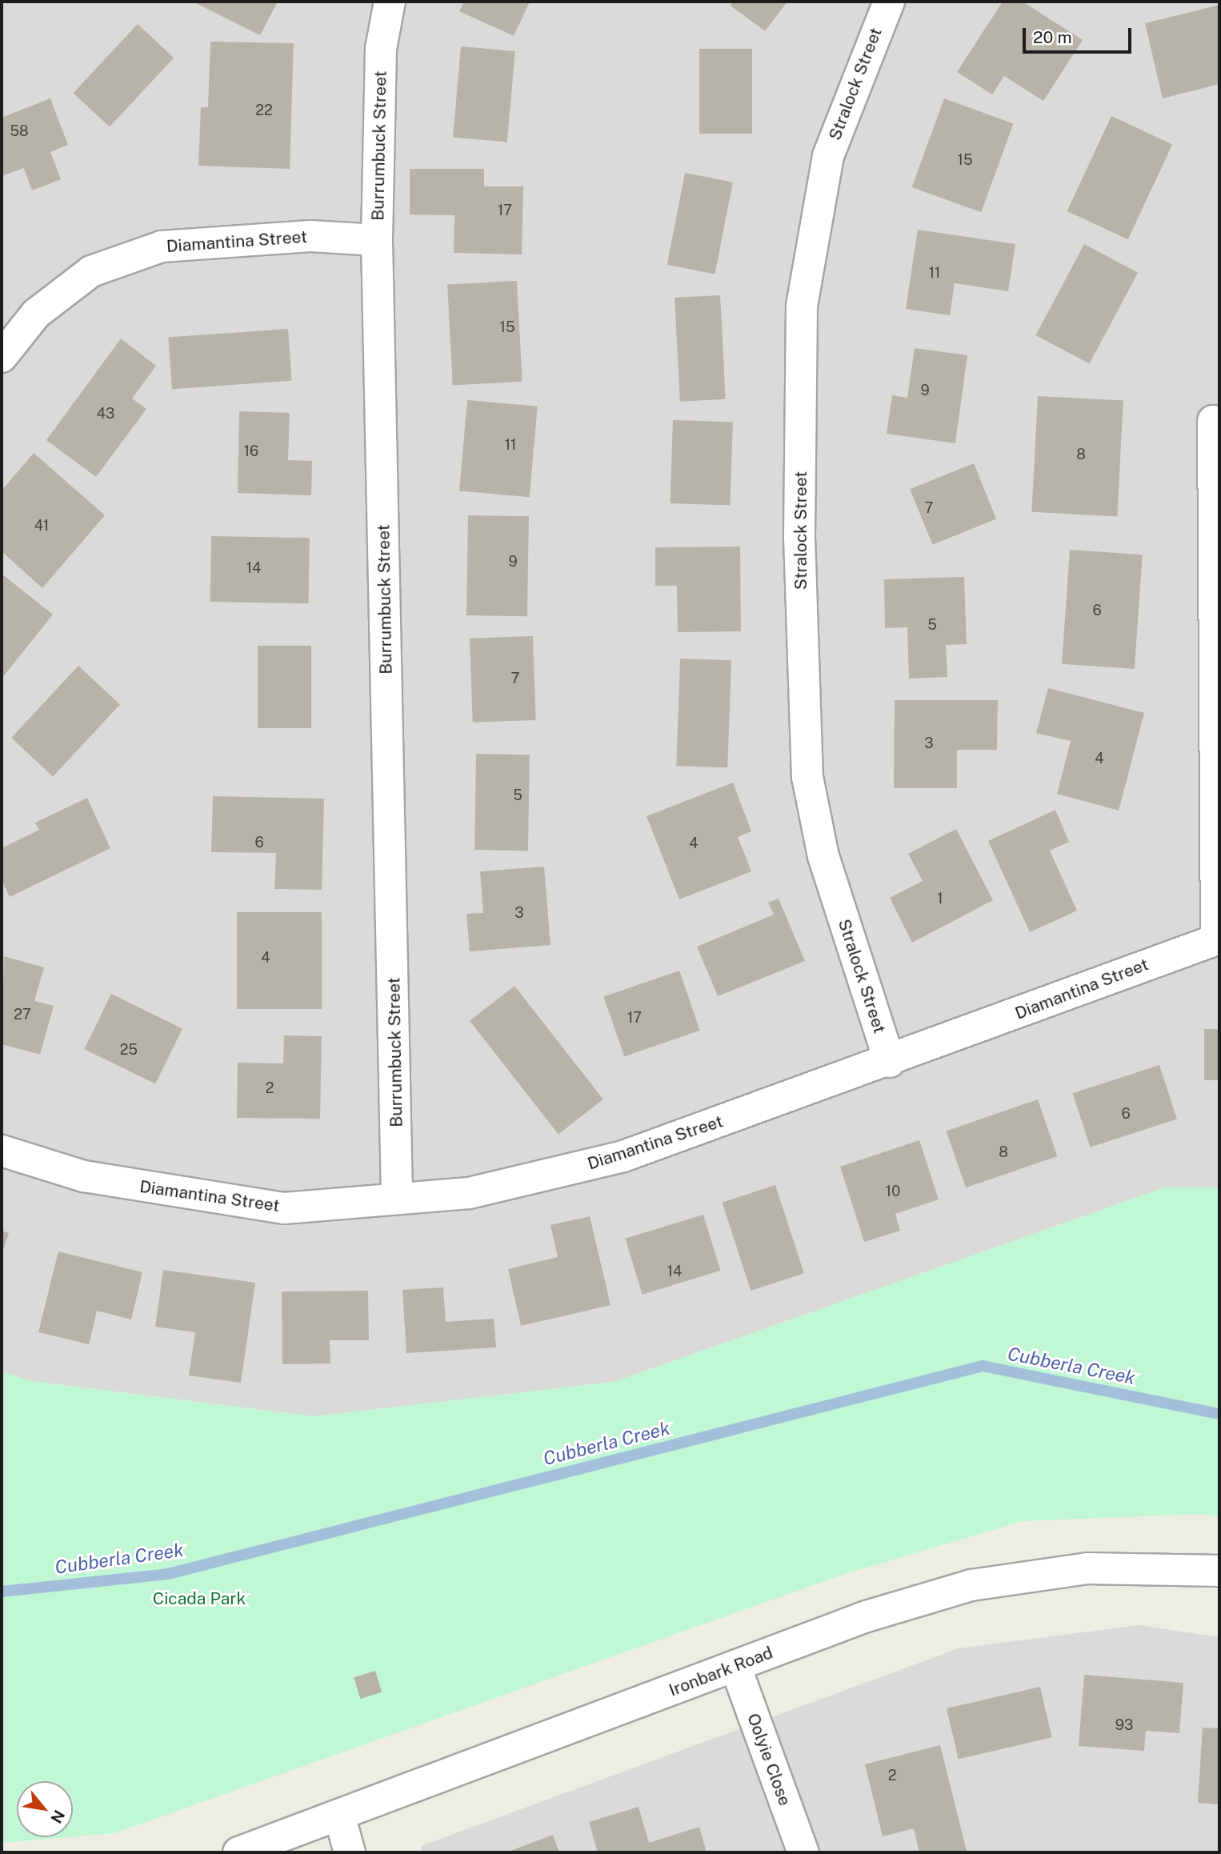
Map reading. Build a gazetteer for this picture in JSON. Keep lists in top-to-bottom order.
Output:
{
  "streets": {
    "street": [
      "Stralock Street",
      "Burrumbuck Street",
      "Diamantina Street",
      "Ironbark Road",
      "Oolyie Close"
    ]
  },
  "crossings": [
    ["Stralock Street", "Diamantina Street"],
    ["Burrumbuck Street", "Diamantina Street"],
    ["Ironbark Road", "Oolyie Close"]
  ],
  "water": ["Cubberla Creek"],
  "parks": ["Cicada Park"],
  "house_numbers": [
    "22",
    "58",
    "15",
    "17",
    "11",
    "15",
    "9",
    "43",
    "11",
    "16",
    "8",
    "7",
    "41",
    "9",
    "14",
    "6",
    "5",
    "7",
    "3",
    "4",
    "5",
    "6",
    "4",
    "1",
    "3",
    "4",
    "27",
    "17",
    "25",
    "2",
    "6",
    "8",
    "10",
    "14",
    "93",
    "2"
  ],
  "scale_bar": "20 m",
  "north": "bottom right"
}
